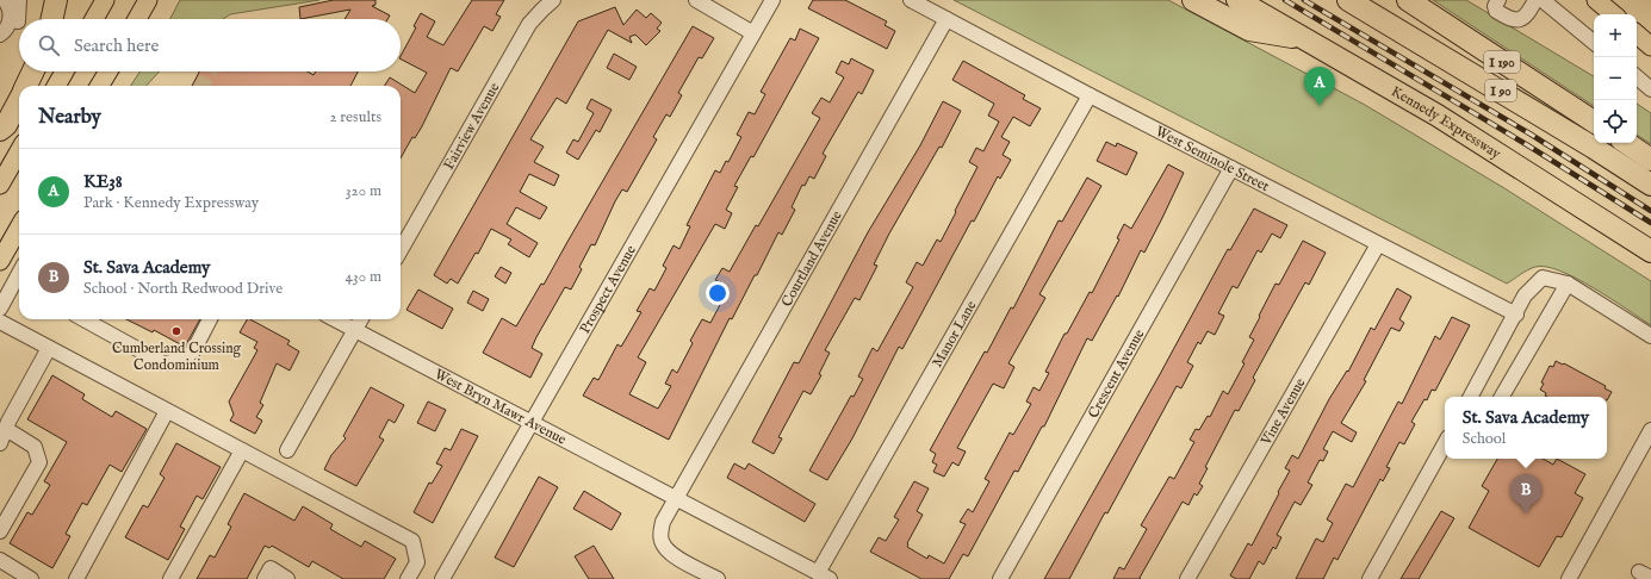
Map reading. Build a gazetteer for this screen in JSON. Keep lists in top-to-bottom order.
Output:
{
  "streets": {
    "highway": ["I 190", "I 90", "Kennedy Expressway"],
    "street": [
      "Fairview Avenue",
      "West Seminole Street",
      "Courtland Avenue",
      "Prospect Avenue",
      "Manor Lane",
      "Crescent Avenue",
      "West Bryn Mawr Avenue",
      "Vine Avenue"
    ]
  },
  "crossings": [
    ["West Seminole Street", "Courtland Avenue"],
    ["West Seminole Street", "Manor Lane"],
    ["West Seminole Street", "Crescent Avenue"],
    ["West Seminole Street", "Vine Avenue"],
    ["Courtland Avenue", "West Bryn Mawr Avenue"],
    ["Prospect Avenue", "West Bryn Mawr Avenue"],
    ["Manor Lane", "West Bryn Mawr Avenue"]
  ],
  "places": ["Cumberland Crossing Condominium"],
  "page": {
    "map_buttons": ["+", "−"],
    "search": "Search here",
    "pins": ["A", "B"],
    "heading": ["Nearby", "2 results"],
    "list": [
      {
        "mark": "A",
        "name": "KE38",
        "note": "Park · Kennedy Expressway",
        "value": "320 m"
      },
      {
        "mark": "B",
        "name": "St. Sava Academy",
        "note": "School · North Redwood Drive",
        "value": "430 m"
      }
    ],
    "popup": ["St. Sava Academy", "School"]
  }
}
